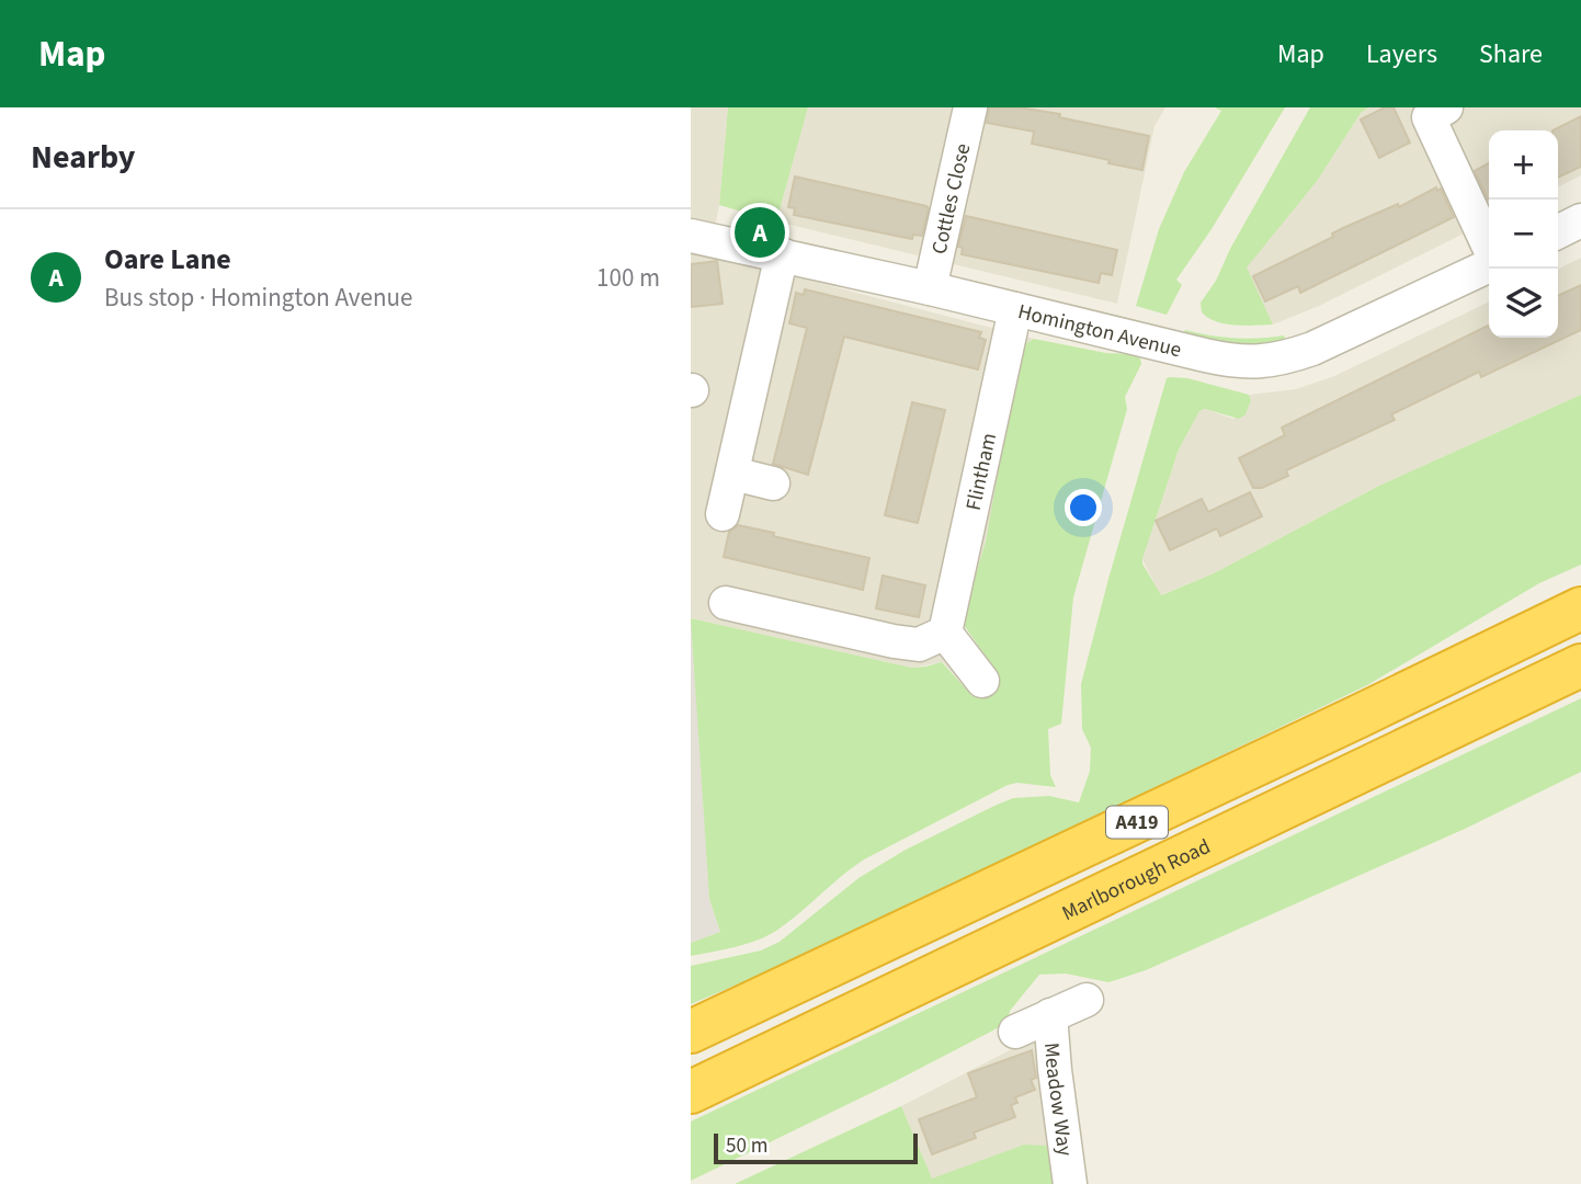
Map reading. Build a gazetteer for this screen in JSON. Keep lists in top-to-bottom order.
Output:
{
  "streets": {
    "highway": ["A419", "Marlborough Road"],
    "street": [
      "Cottles Close",
      "Homington Avenue",
      "Flintham",
      "Meadow Way"
    ]
  },
  "crossings": [
    ["Cottles Close", "Homington Avenue"],
    ["Homington Avenue", "Flintham"]
  ],
  "scale_bar": "50 m",
  "page": {
    "header": "Map",
    "nav": ["Map", "Layers", "Share"],
    "heading": "Nearby",
    "map_buttons": ["+", "−"],
    "pins": "A",
    "list": [
      {
        "mark": "A",
        "name": "Oare Lane",
        "note": "Bus stop · Homington Avenue",
        "value": "100 m"
      }
    ],
    "scale": "50 m"
  }
}
